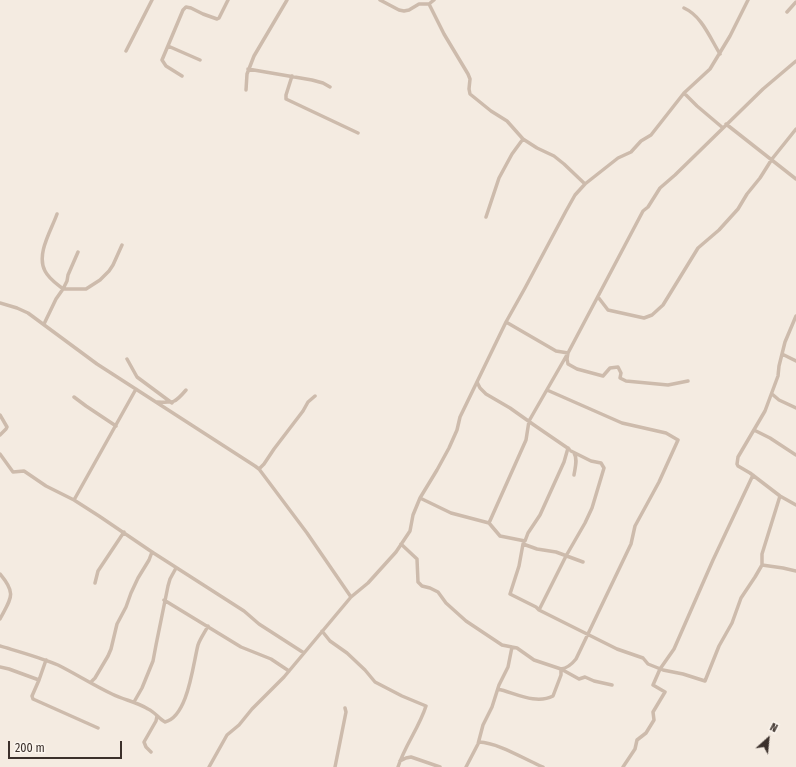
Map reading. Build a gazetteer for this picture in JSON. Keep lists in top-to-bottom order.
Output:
{
  "scale_bar": "200 m",
  "north": "top right"
}
